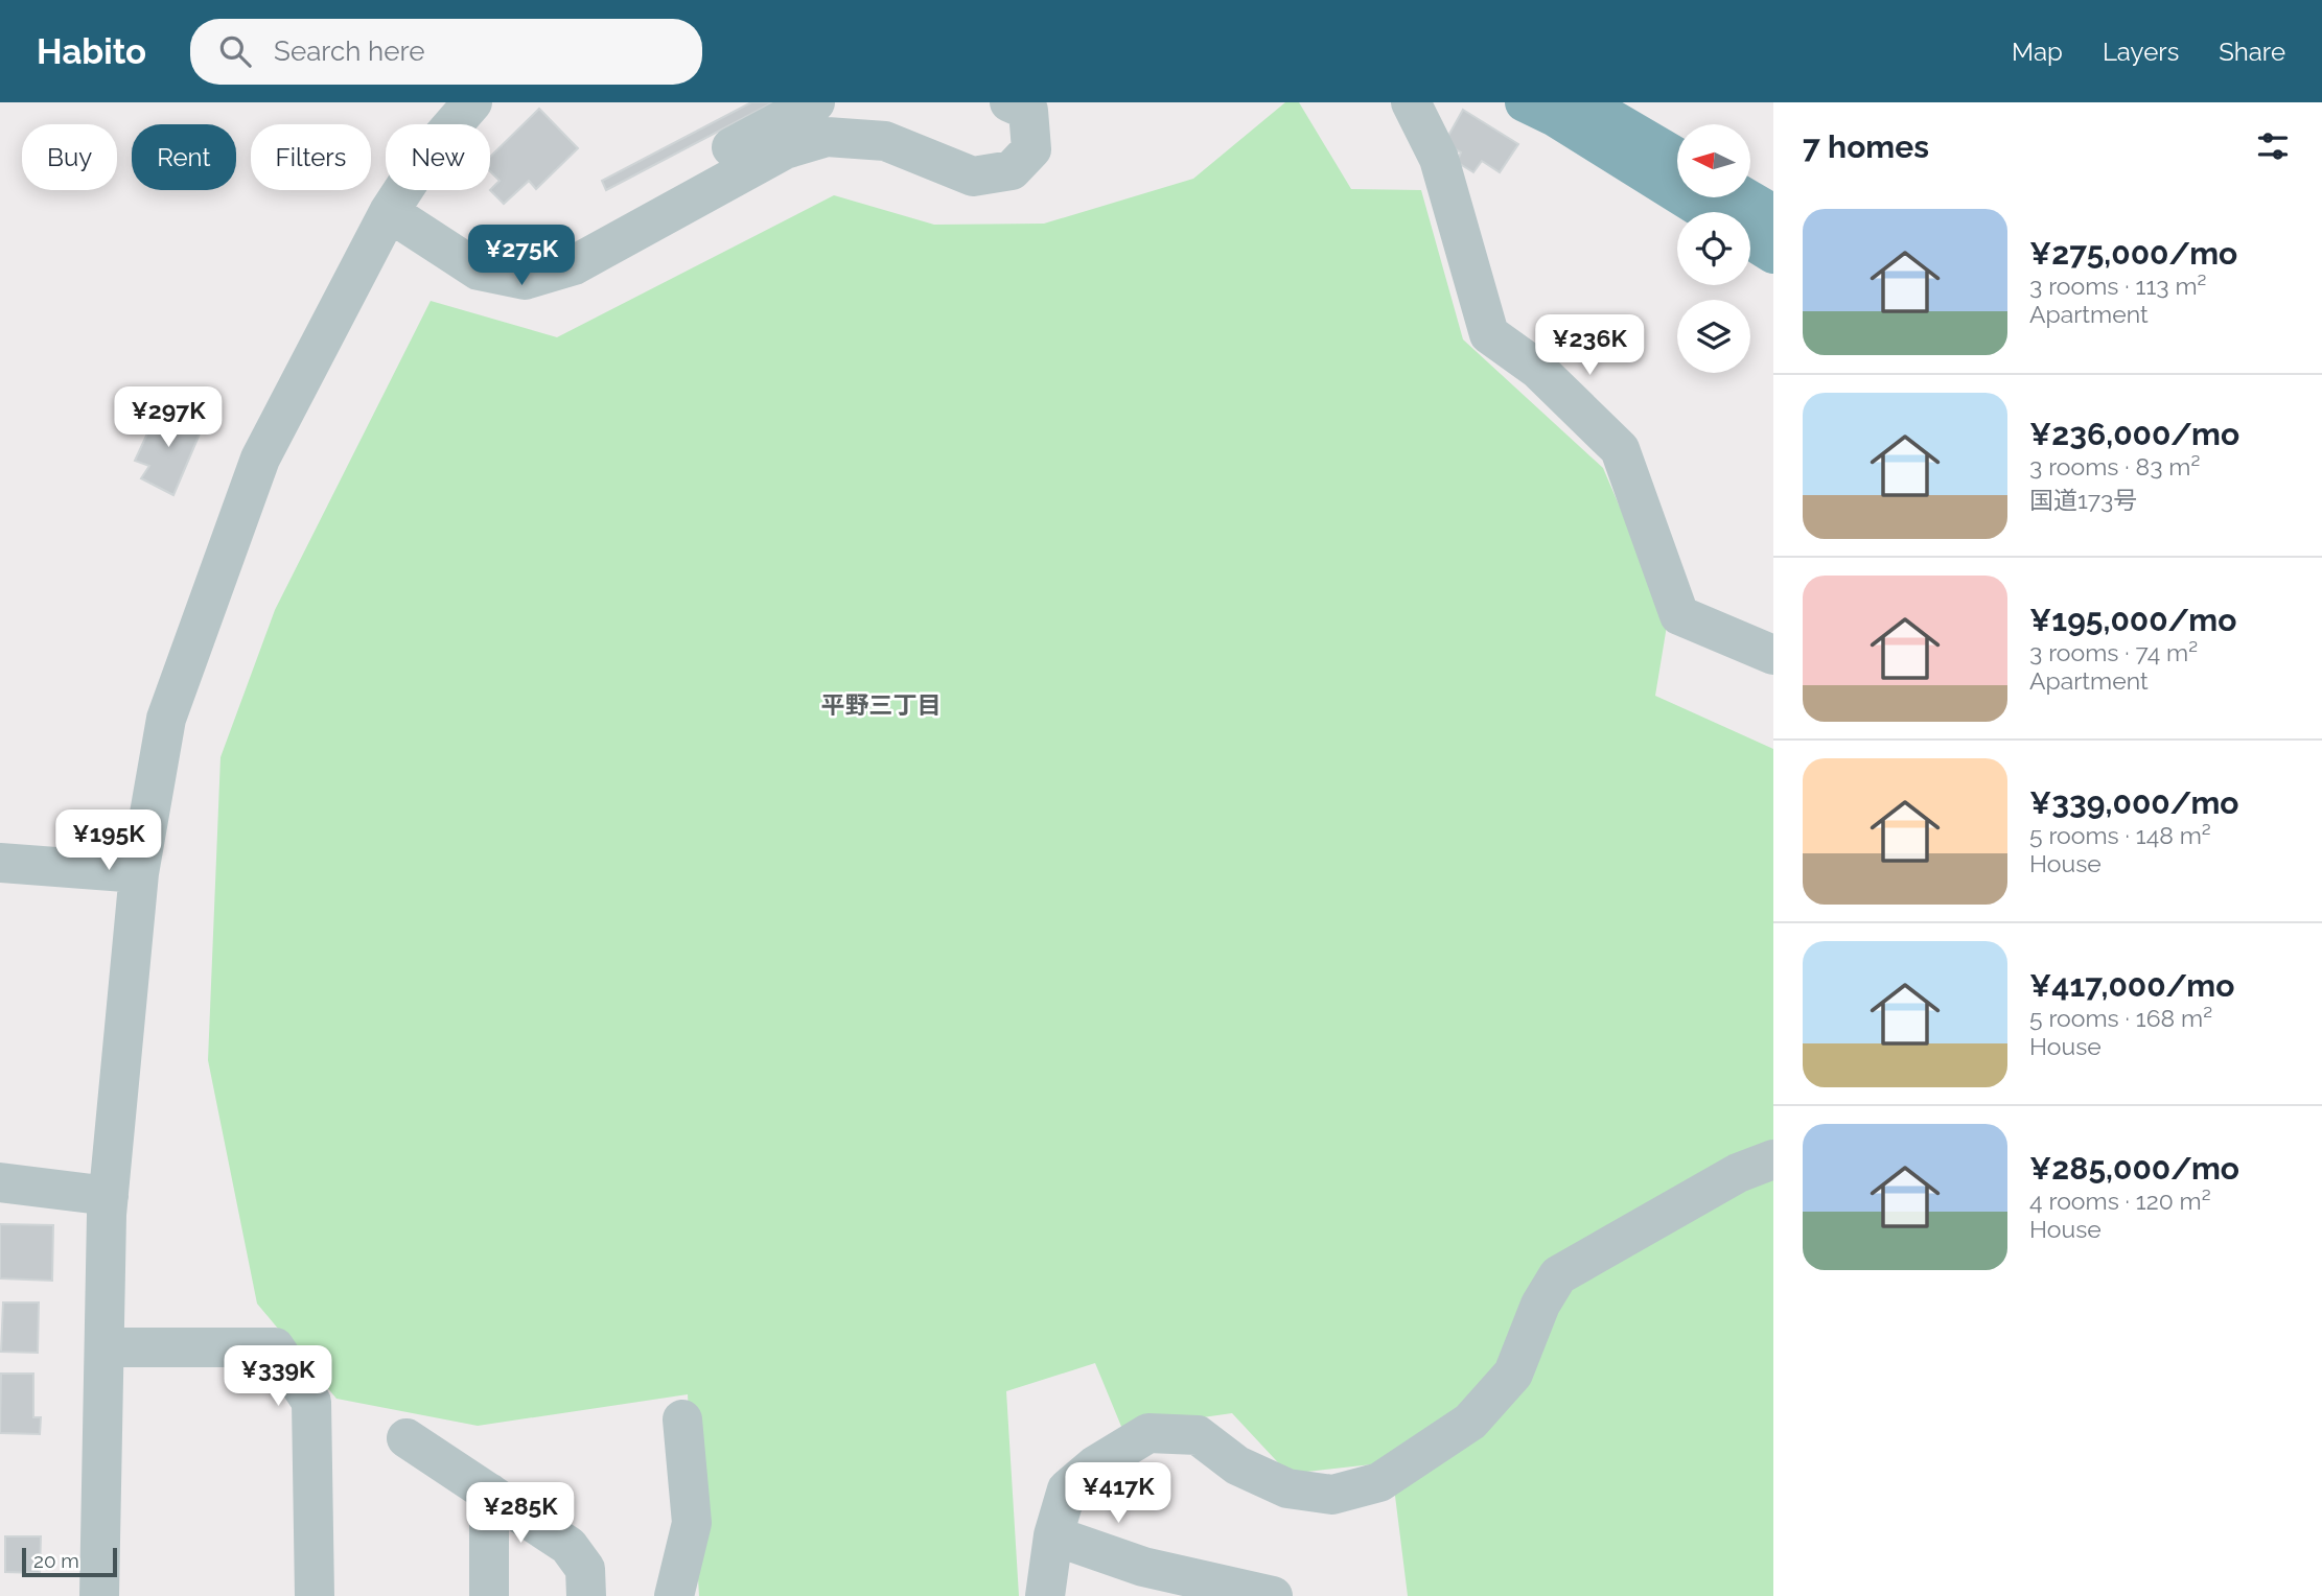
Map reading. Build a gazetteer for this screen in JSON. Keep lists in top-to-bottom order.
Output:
{
  "districts": ["平野三丁目"],
  "scale_bar": "20 m",
  "north": "left",
  "page": {
    "header": "Habito",
    "search": "Search here",
    "nav": ["Map", "Layers", "Share"],
    "heading": "7 homes",
    "chip": [
      "Buy",
      "Rent",
      "Filters",
      "New"
    ],
    "list": [
      {
        "name": "¥275,000/mo",
        "note": "3 rooms · 113 m² · Apartment"
      },
      {
        "name": "¥236,000/mo",
        "note": "3 rooms · 83 m² · 国道173号"
      },
      {
        "name": "¥195,000/mo",
        "note": "3 rooms · 74 m² · Apartment"
      },
      {
        "name": "¥339,000/mo",
        "note": "5 rooms · 148 m² · House"
      },
      {
        "name": "¥417,000/mo",
        "note": "5 rooms · 168 m² · House"
      },
      {
        "name": "¥285,000/mo",
        "note": "4 rooms · 120 m² · House"
      }
    ],
    "price": [
      "¥275K",
      "¥236K",
      "¥297K",
      "¥195K",
      "¥339K",
      "¥417K",
      "¥285K"
    ],
    "scale": "20 m"
  }
}
